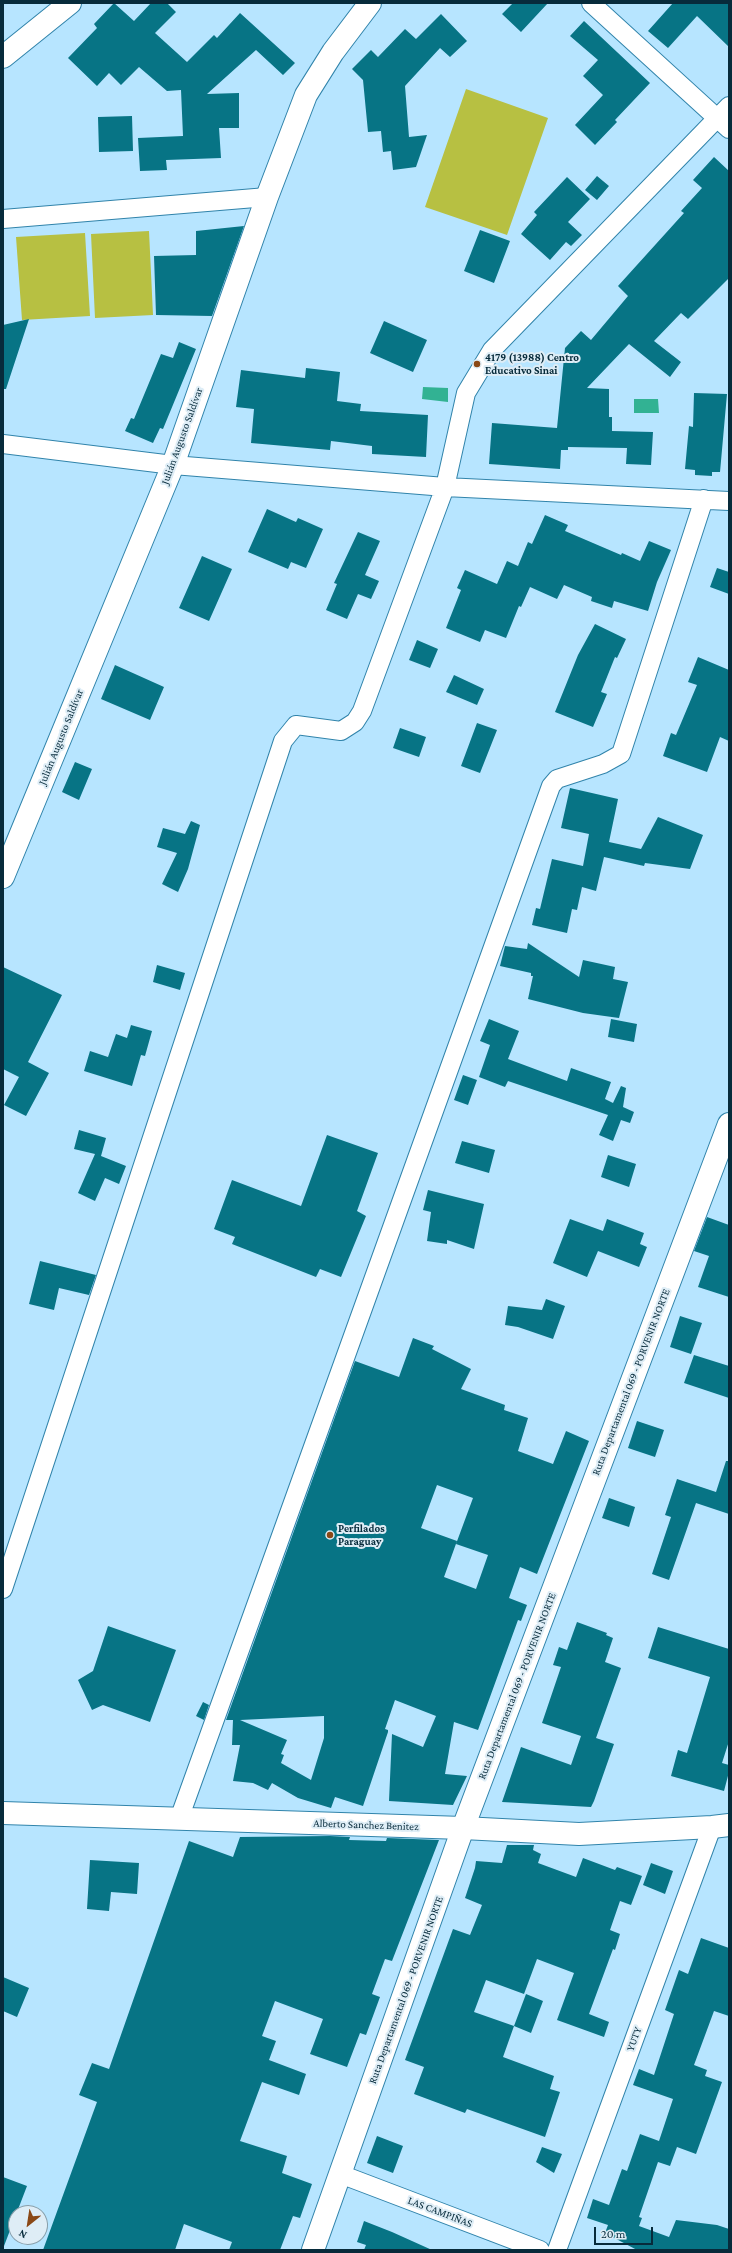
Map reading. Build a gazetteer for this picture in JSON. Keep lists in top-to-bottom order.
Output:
{
  "streets": {
    "street": [
      "Julián Augusto Saldívar",
      "Ruta Departamental 069 - PORVENIR NORTE",
      "Alberto Sanchez Benitez",
      "YUTY",
      "LAS CAMPIÑAS"
    ]
  },
  "crossings": [
    ["Ruta Departamental 069 - PORVENIR NORTE", "Alberto Sanchez Benitez"],
    ["Ruta Departamental 069 - PORVENIR NORTE", "LAS CAMPIÑAS"],
    ["Alberto Sanchez Benitez", "YUTY"]
  ],
  "places": ["4179 (13988) Centro Educativo Sinai", "Perfilados Paraguay"],
  "scale_bar": "20 m",
  "north": "bottom left"
}
